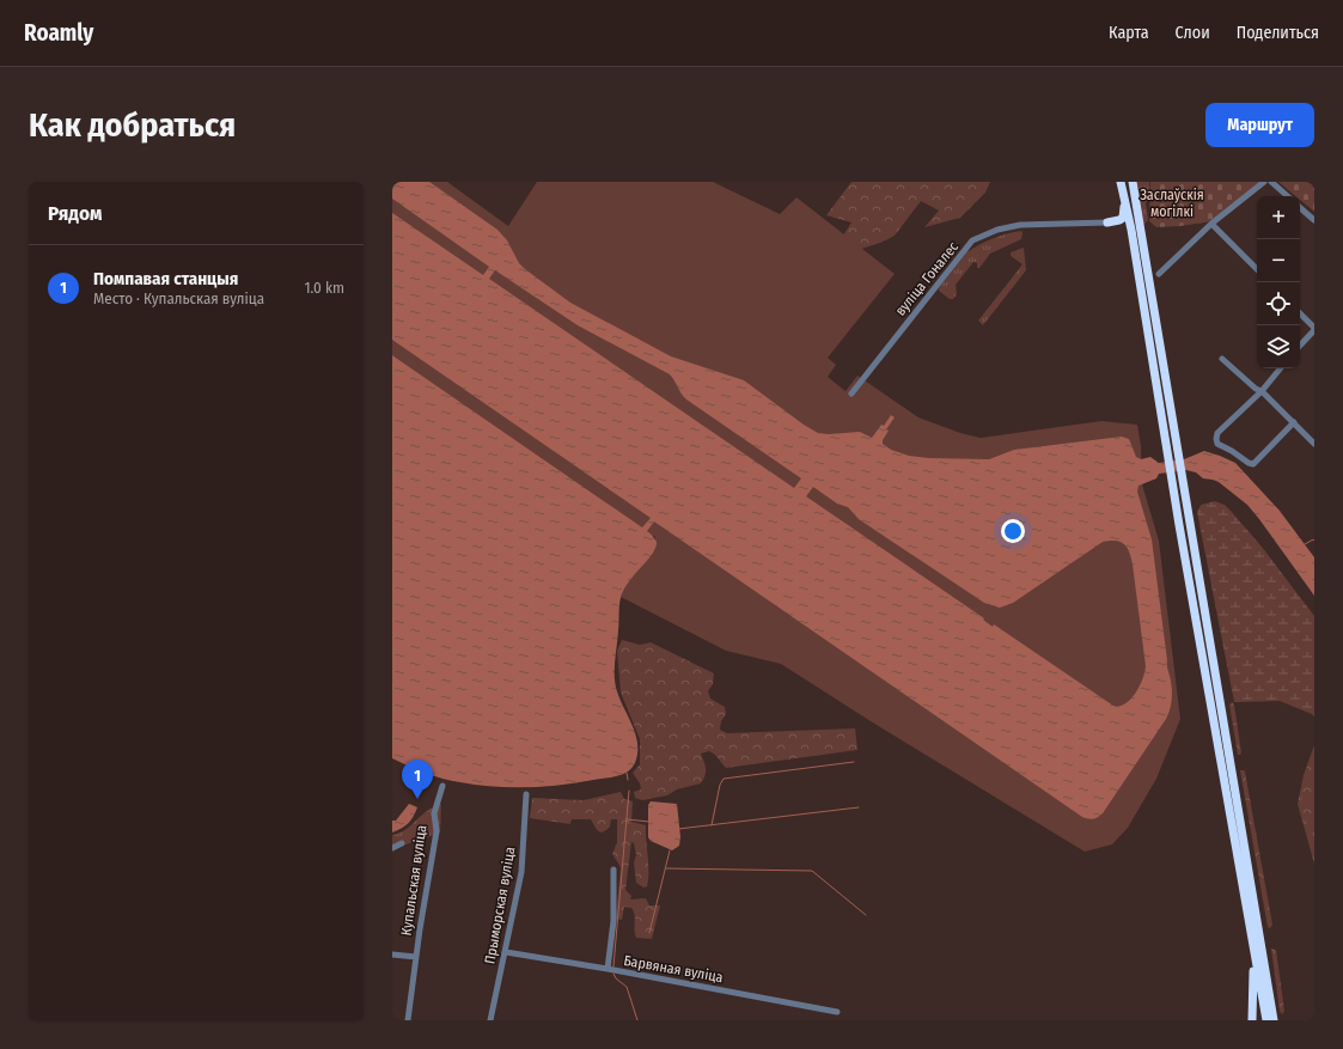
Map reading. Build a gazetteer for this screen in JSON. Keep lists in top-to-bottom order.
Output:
{
  "streets": {
    "street": [
      "вуліца Гоналес",
      "Купальская вуліца",
      "Прыморская вуліца",
      "Барвяная вуліца"
    ]
  },
  "crossings": [
    ["Прыморская вуліца", "Барвяная вуліца"]
  ],
  "parks": ["Заслаўскія могілкі"],
  "page": {
    "header": "Roamly",
    "nav": ["Карта", "Слои", "Поделиться"],
    "buttons": "Маршрут",
    "title": "Как добраться",
    "heading": "Рядом",
    "map_buttons": ["+", "−"],
    "list": [
      {
        "mark": "1",
        "name": "Помпавая станцыя",
        "note": "Место · Купальская вуліца",
        "value": "1.0 km"
      }
    ],
    "pins": "1"
  }
}
